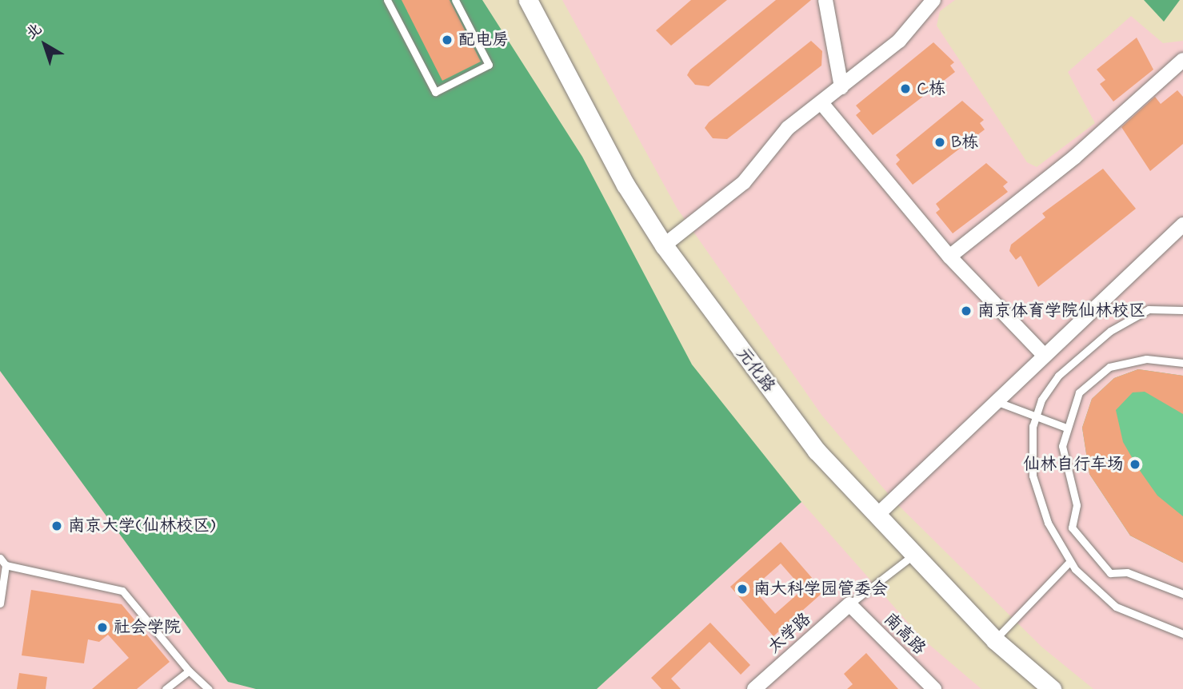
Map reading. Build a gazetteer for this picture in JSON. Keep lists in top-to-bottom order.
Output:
{
  "streets": {
    "street": ["元化路", "太学路", "南高路"]
  },
  "crossings": [
    ["太学路", "南高路"]
  ],
  "places": [
    "配电房",
    "C栋",
    "B栋",
    "南京体育学院仙林校区",
    "仙林自行车场",
    "南京大学(仙林校区)",
    "南大科学园管委会",
    "社会学院"
  ],
  "north": "top left"
}
